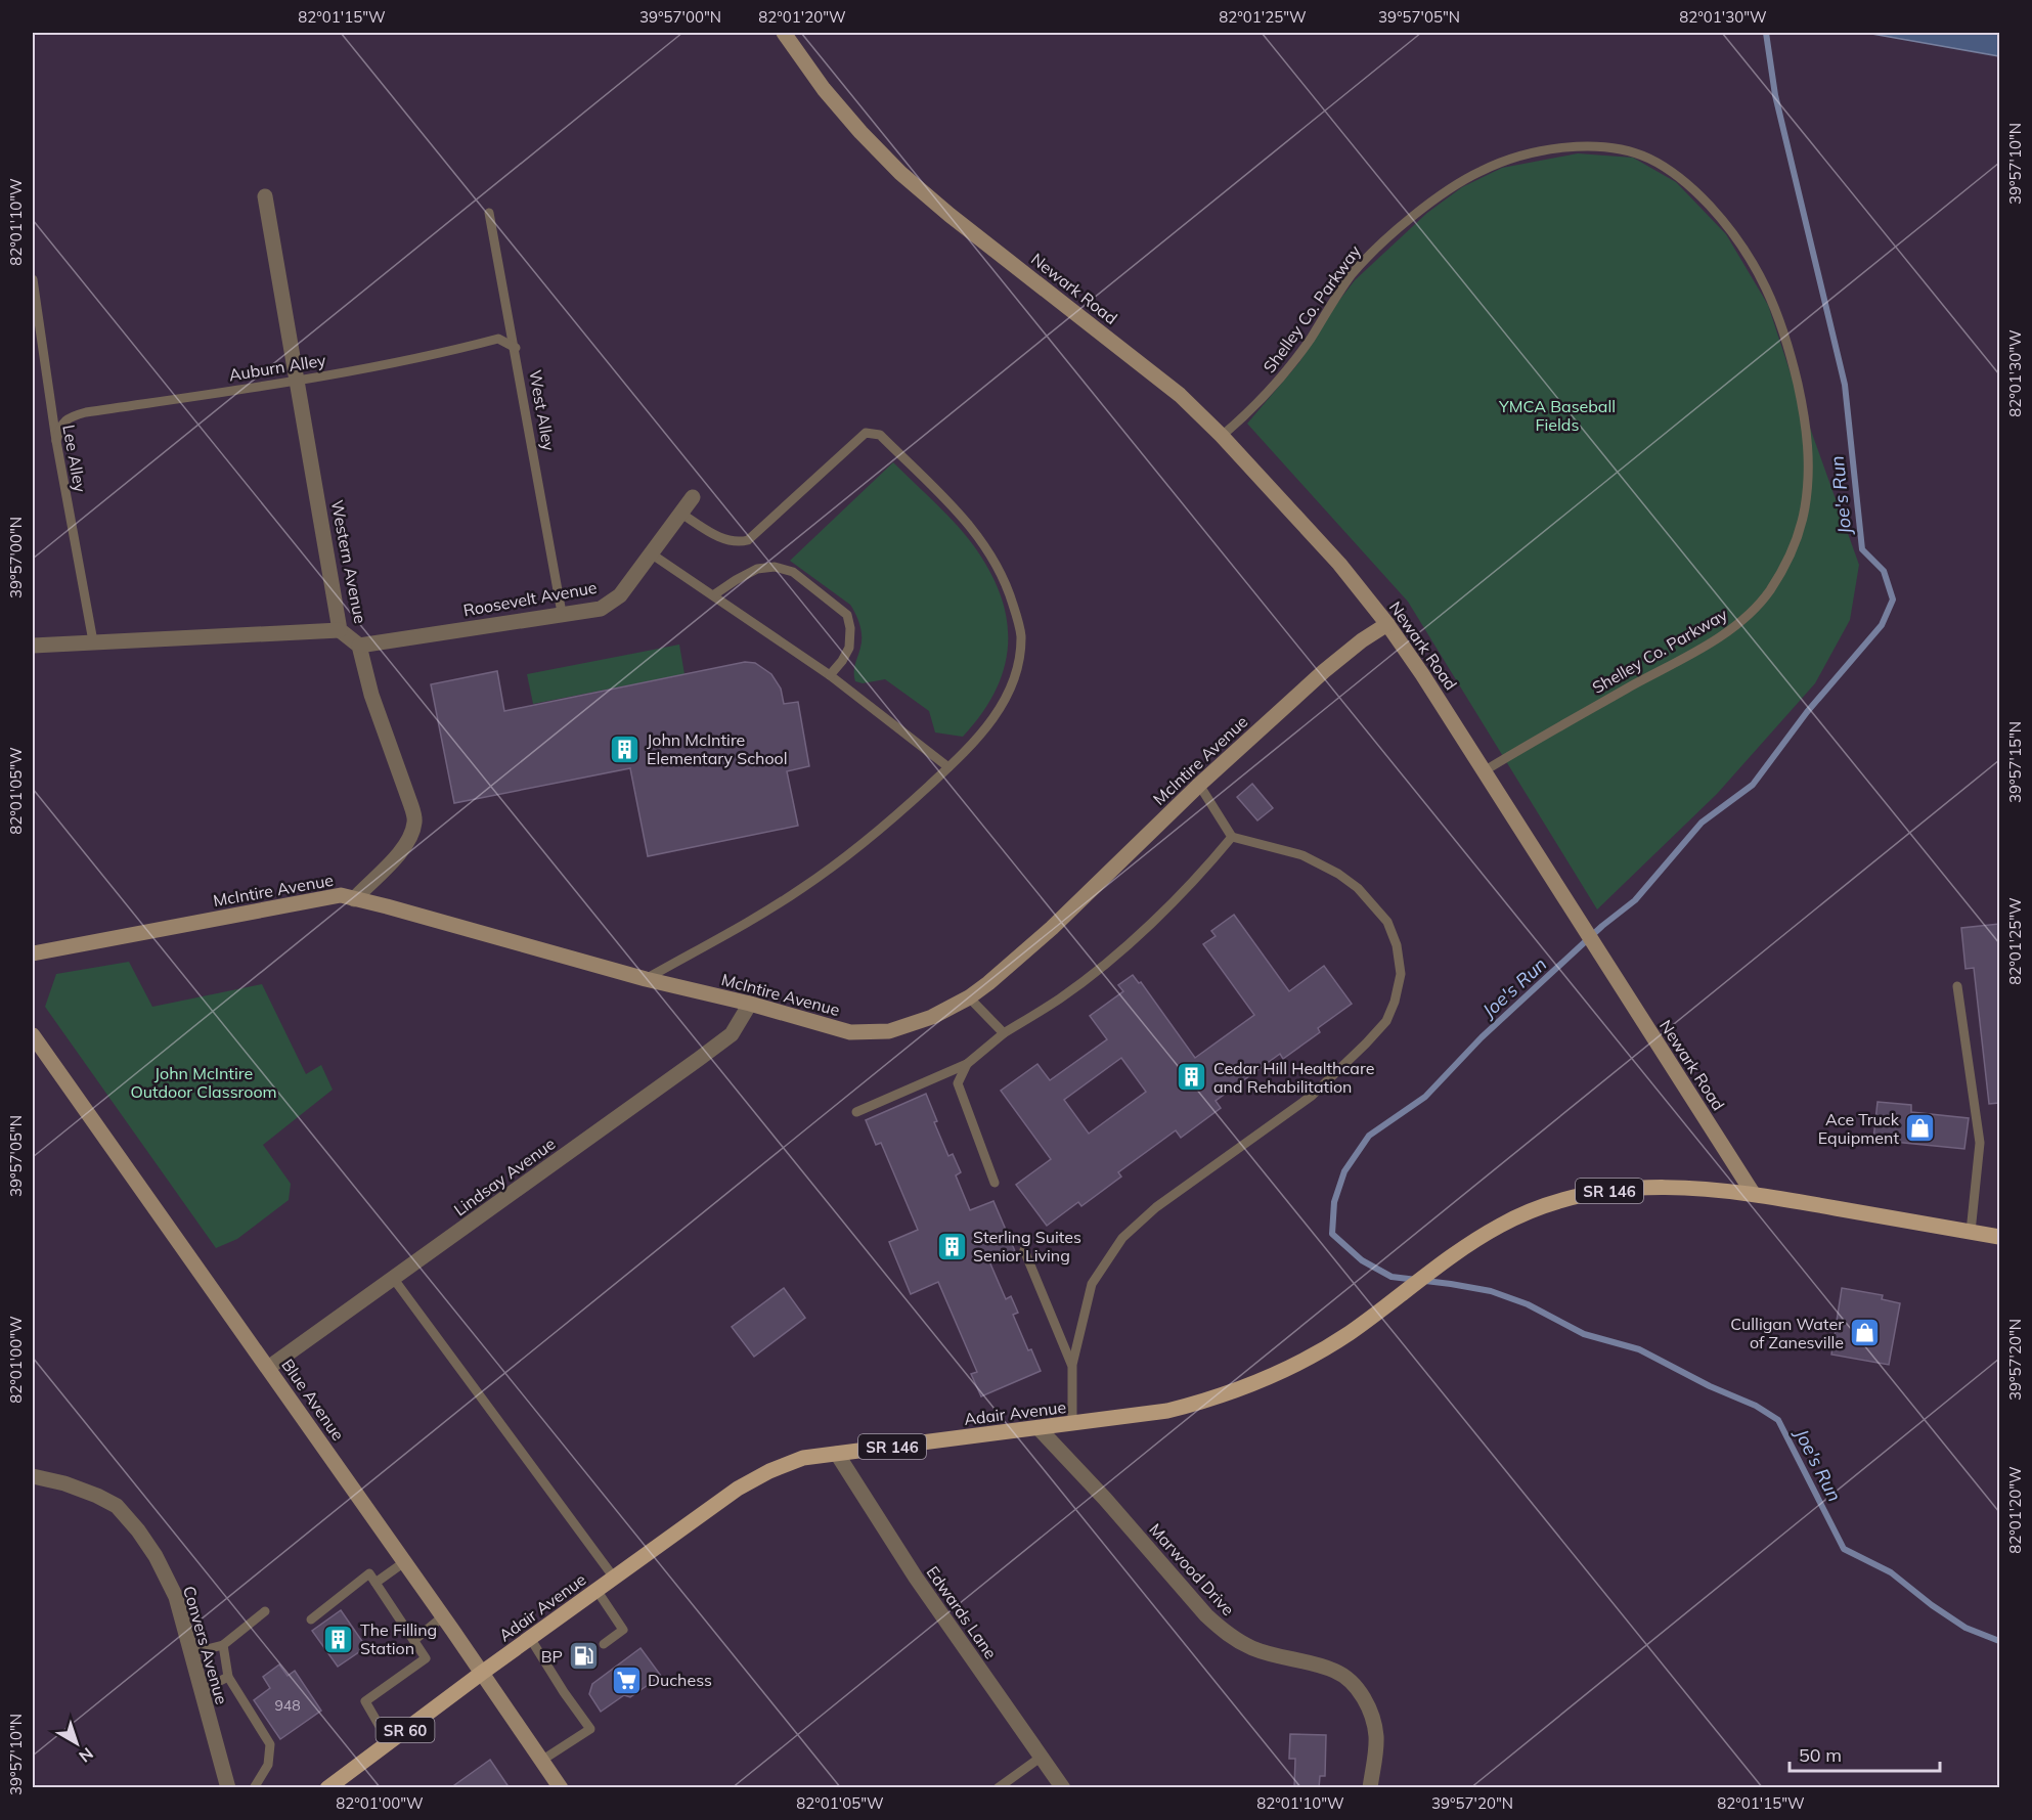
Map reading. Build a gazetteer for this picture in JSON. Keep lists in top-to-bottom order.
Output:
{
  "streets": {
    "main road": ["SR 146", "Adair Avenue", "SR 60"],
    "street": [
      "Newark Road",
      "Western Avenue",
      "Roosevelt Avenue",
      "McIntire Avenue",
      "Lindsay Avenue",
      "Blue Avenue",
      "Marwood Drive",
      "Edwards Lane",
      "Convers Avenue"
    ],
    "lane": [
      "Shelley Co. Parkway",
      "Auburn Alley",
      "West Alley",
      "Lee Alley"
    ]
  },
  "crossings": [
    ["Newark Road", "Shelley Co. Parkway"],
    ["Newark Road", "McIntire Avenue"],
    ["Newark Road", "SR 146"],
    ["Newark Road", "Adair Avenue"],
    ["Auburn Alley", "West Alley"],
    ["Auburn Alley", "Lee Alley"],
    ["Auburn Alley", "Western Avenue"],
    ["West Alley", "Roosevelt Avenue"],
    ["Western Avenue", "Roosevelt Avenue"],
    ["Western Avenue", "McIntire Avenue"],
    ["McIntire Avenue", "Lindsay Avenue"],
    ["Lindsay Avenue", "Blue Avenue"],
    ["SR 146", "Adair Avenue"],
    ["Blue Avenue", "Adair Avenue"],
    ["Adair Avenue", "Marwood Drive"],
    ["Adair Avenue", "Edwards Lane"]
  ],
  "water": ["Joe's Run"],
  "parks": ["YMCA Baseball Fields", "John McIntire Outdoor Classroom"],
  "places": {
    "building": [
      "John McIntire Elementary School",
      "Cedar Hill Healthcare and Rehabilitation",
      "Sterling Suites Senior Living",
      "The Filling Station"
    ],
    "shop": ["Ace Truck Equipment", "Culligan Water of Zanesville"],
    "fuel station": ["BP"],
    "supermarket": ["Duchess"]
  },
  "house_numbers": ["948"],
  "scale_bar": "50 m",
  "north": "bottom right",
  "coordinates": [
    "82°01'15\"W",
    "39°57'00\"N",
    "82°01'20\"W",
    "82°01'25\"W",
    "39°57'05\"N",
    "82°01'30\"W",
    "39°57'10\"N",
    "82°01'10\"W",
    "39°57'15\"N",
    "82°01'05\"W",
    "82°01'00\"W",
    "39°57'20\"N"
  ]
}
